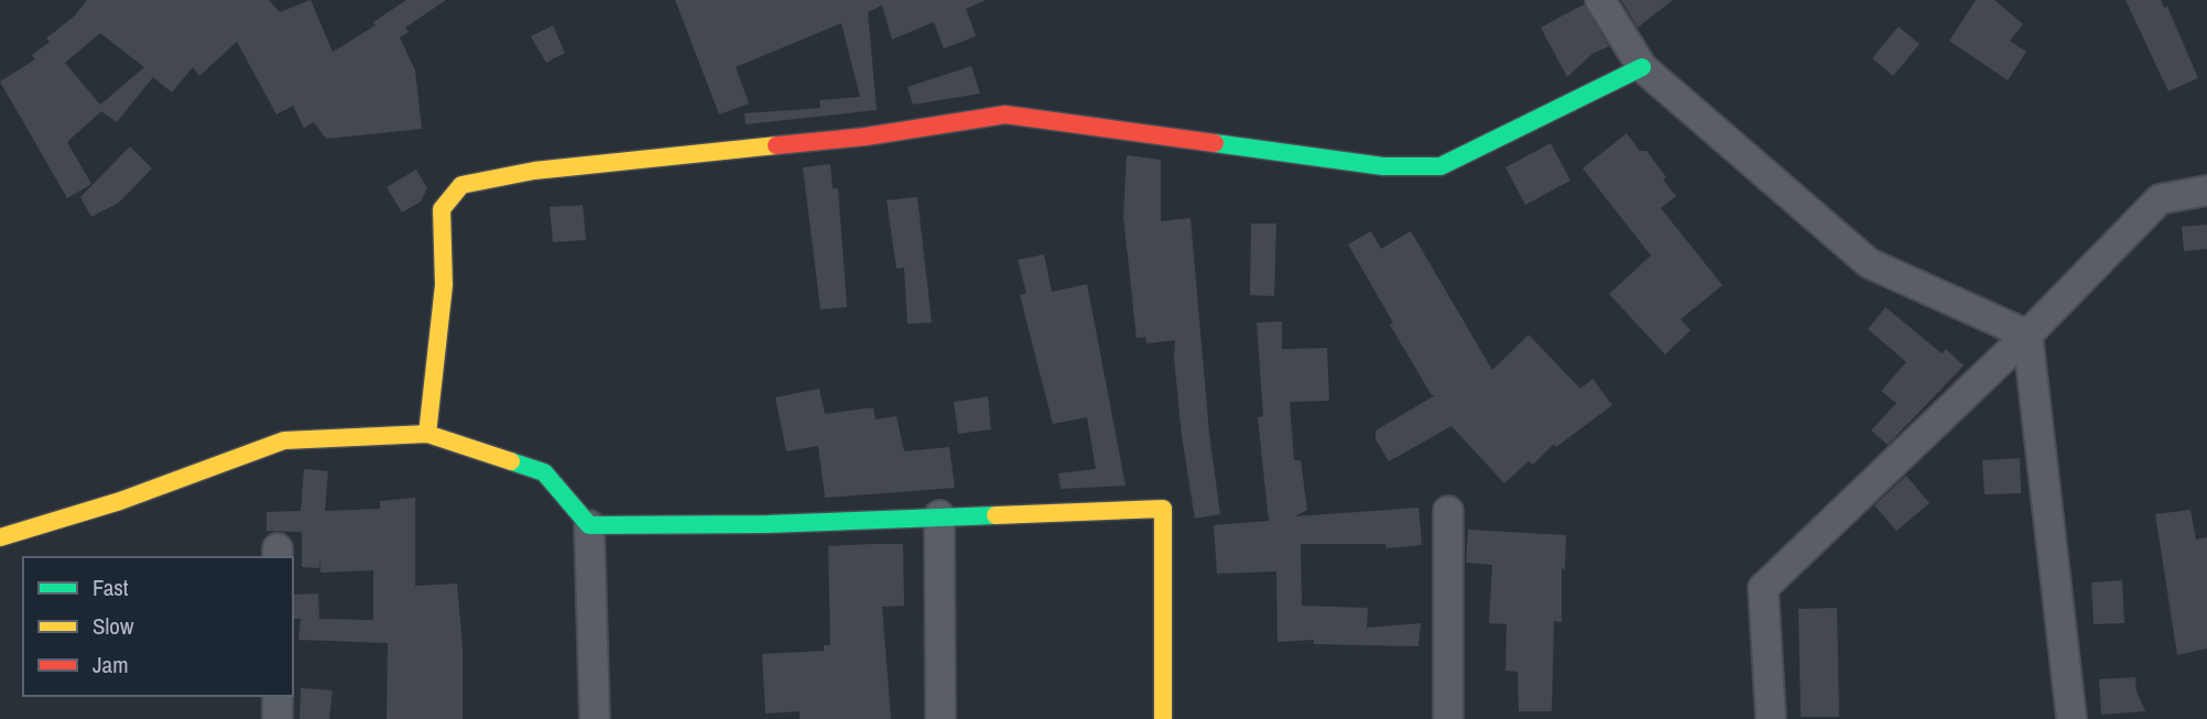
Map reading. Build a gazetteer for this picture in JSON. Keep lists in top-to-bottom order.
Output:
{
  "legend": ["Fast", "Slow", "Jam"]
}
